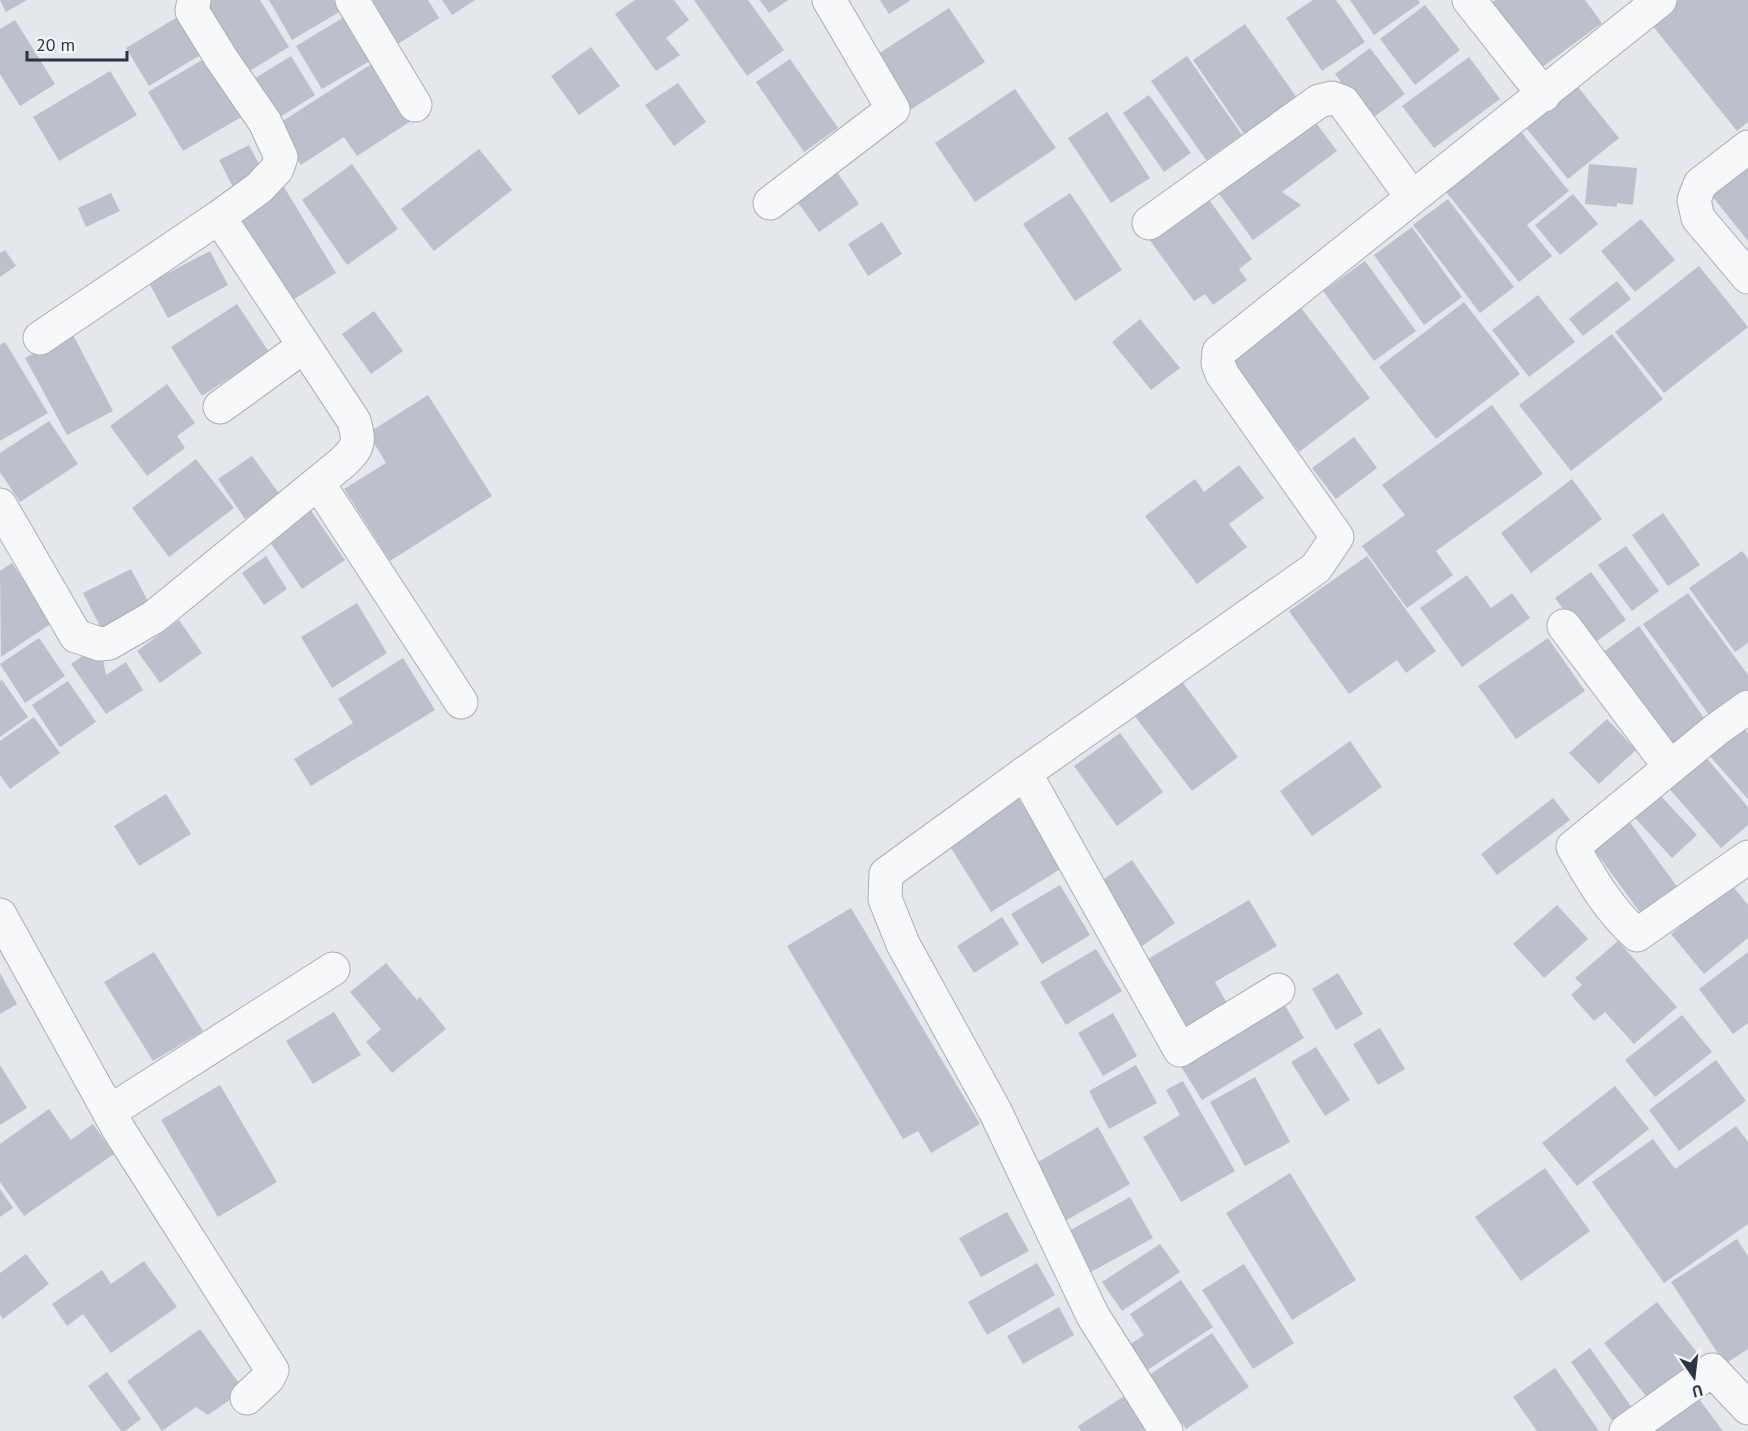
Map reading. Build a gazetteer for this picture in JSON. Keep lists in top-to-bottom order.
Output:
{
  "scale_bar": "20 m",
  "north": "bottom"
}
